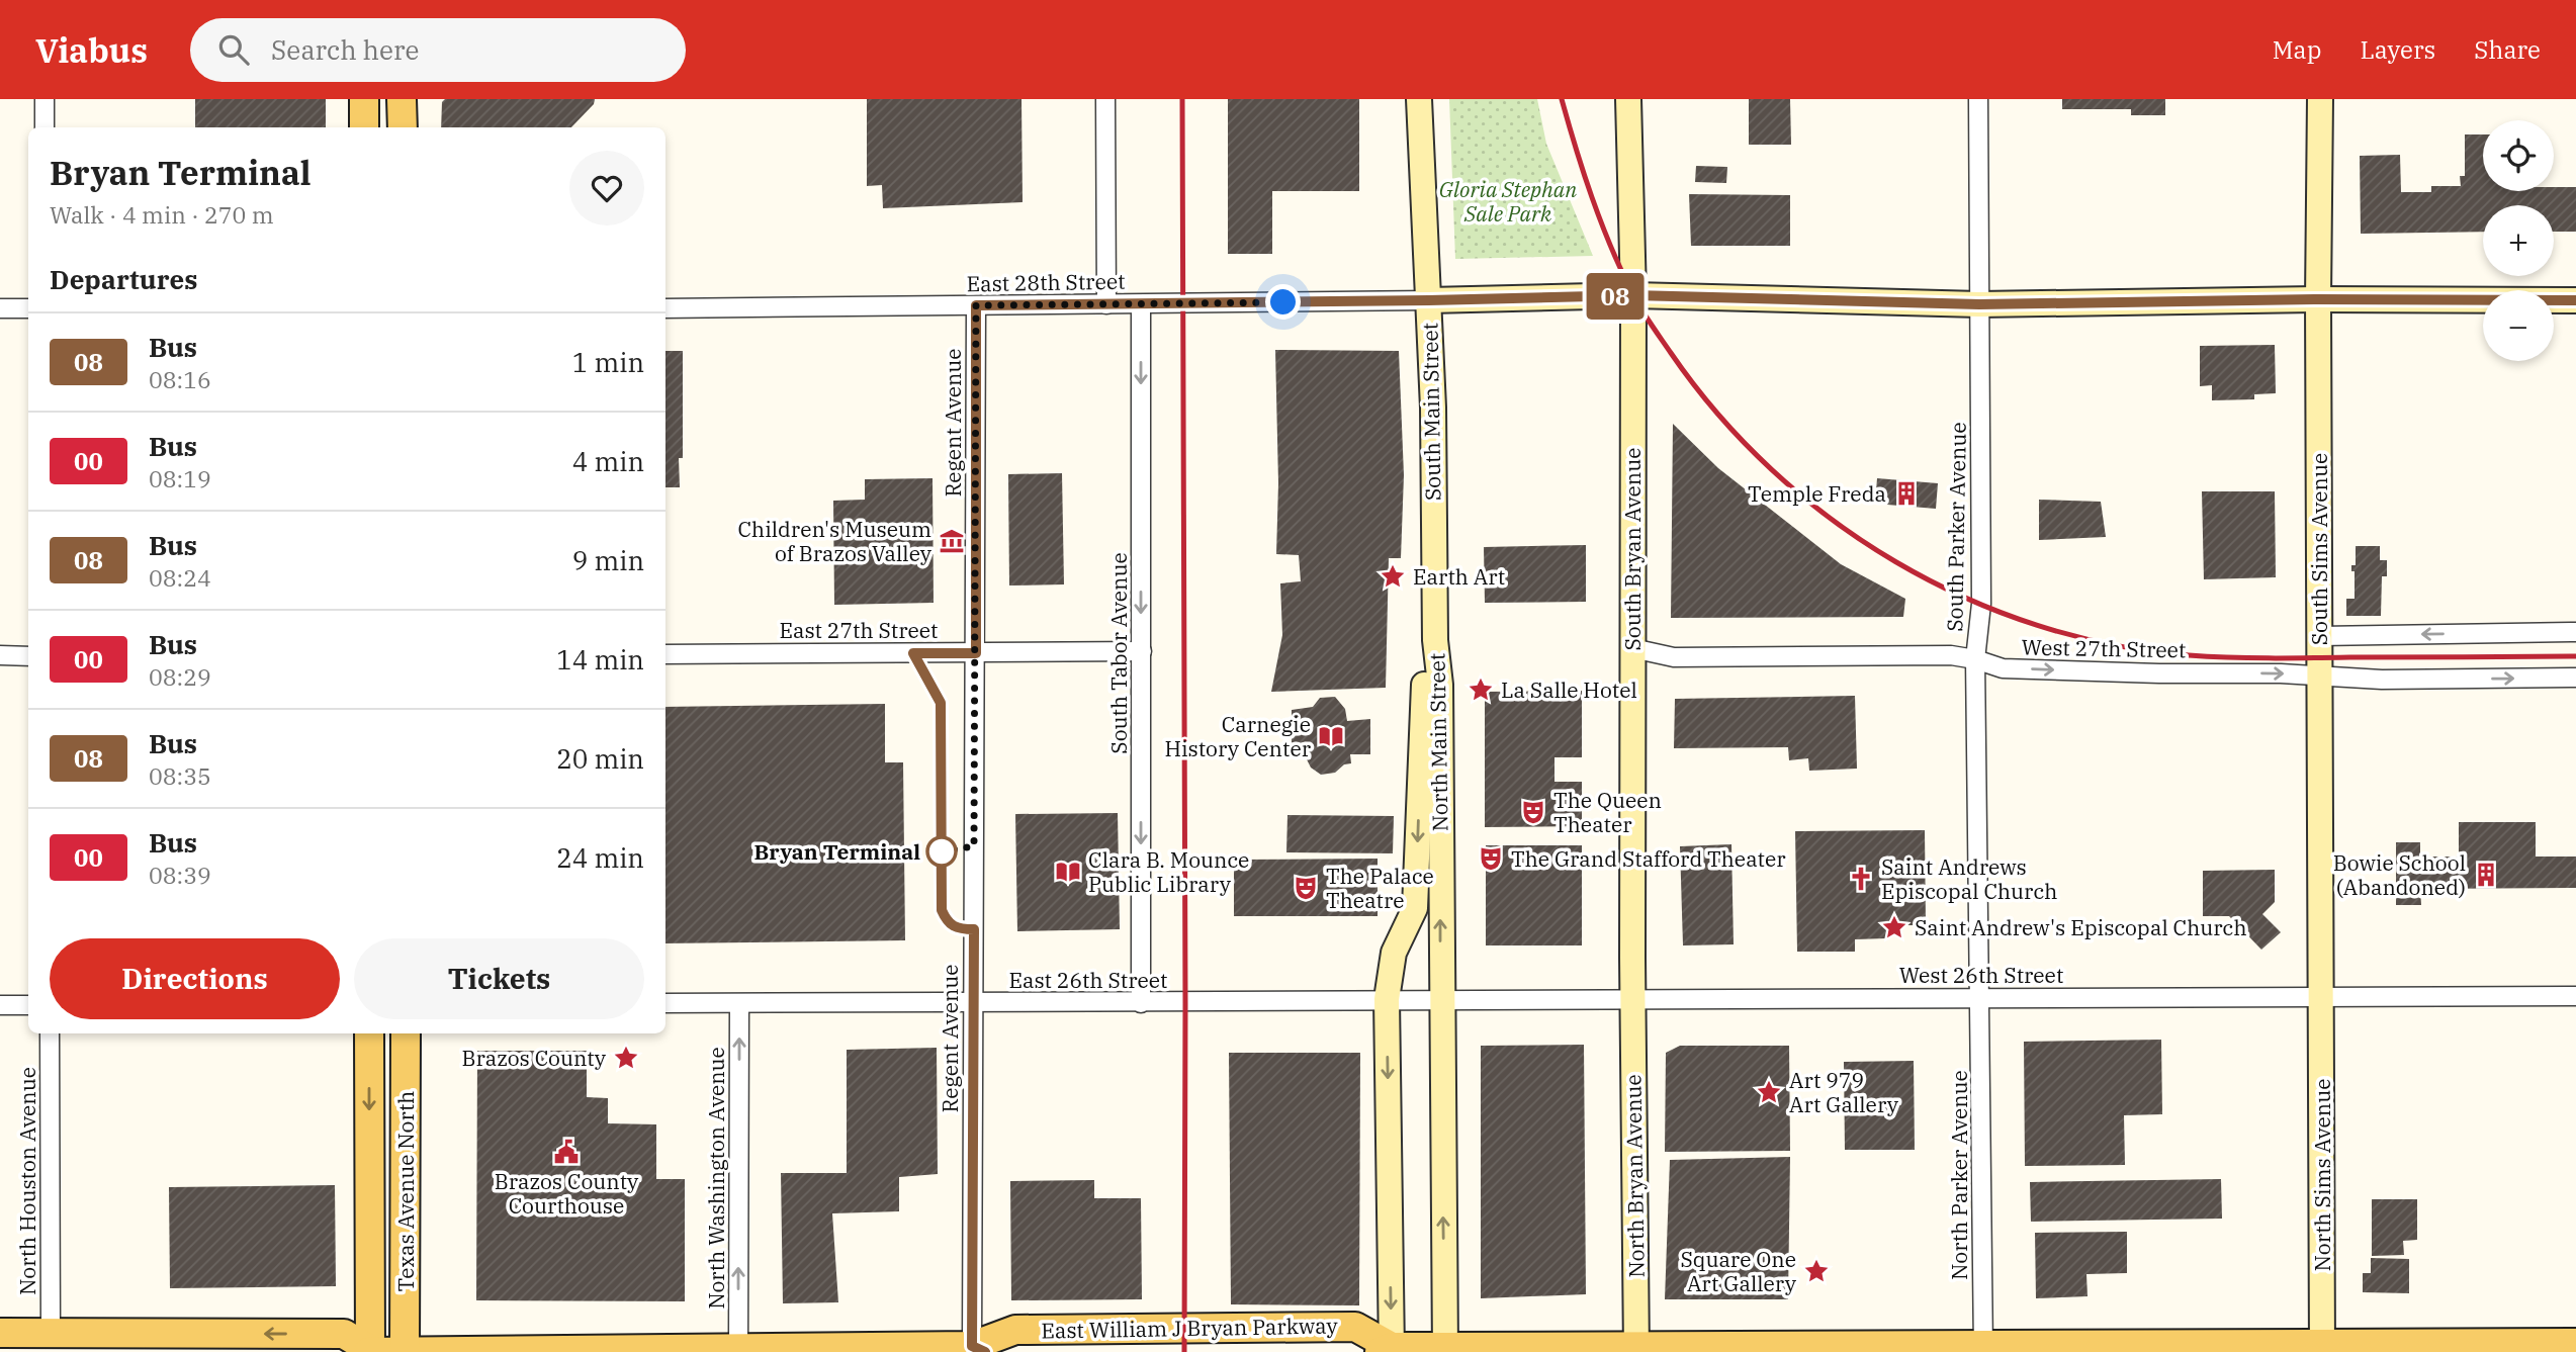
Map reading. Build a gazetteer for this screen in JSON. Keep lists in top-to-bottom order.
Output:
{
  "streets": {
    "main road": ["Texas Avenue North", "East William J Bryan Parkway"],
    "street": [
      "East 28th Street",
      "South Main Street",
      "Regent Avenue",
      "South Parker Avenue",
      "South Bryan Avenue",
      "South Sims Avenue",
      "East 27th Street",
      "West 27th Street",
      "South Tabor Avenue",
      "North Main Street",
      "West 26th Street",
      "East 26th Street",
      "North Parker Avenue",
      "North Sims Avenue",
      "North Bryan Avenue",
      "North Washington Avenue",
      "North Houston Avenue"
    ]
  },
  "crossings": [
    ["East 28th Street", "South Main Street"],
    ["East 28th Street", "Regent Avenue"],
    ["East 28th Street", "South Tabor Avenue"],
    ["South Main Street", "North Main Street"],
    ["Regent Avenue", "East 27th Street"],
    ["Regent Avenue", "East 26th Street"],
    ["Regent Avenue", "East William J Bryan Parkway"],
    ["South Parker Avenue", "West 27th Street"],
    ["South Parker Avenue", "West 26th Street"],
    ["South Parker Avenue", "North Parker Avenue"],
    ["South Bryan Avenue", "West 27th Street"],
    ["South Bryan Avenue", "West 26th Street"],
    ["South Bryan Avenue", "North Bryan Avenue"],
    ["South Sims Avenue", "West 27th Street"],
    ["South Sims Avenue", "West 26th Street"],
    ["South Sims Avenue", "North Sims Avenue"],
    ["East 27th Street", "South Tabor Avenue"],
    ["South Tabor Avenue", "East 26th Street"],
    ["North Main Street", "West 26th Street"],
    ["North Main Street", "East 26th Street"],
    ["North Main Street", "East William J Bryan Parkway"],
    ["West 26th Street", "East 26th Street"],
    ["West 26th Street", "North Parker Avenue"],
    ["West 26th Street", "North Sims Avenue"],
    ["West 26th Street", "North Bryan Avenue"],
    ["East 26th Street", "North Washington Avenue"],
    ["North Washington Avenue", "East William J Bryan Parkway"],
    ["North Houston Avenue", "East William J Bryan Parkway"],
    ["Texas Avenue North", "East William J Bryan Parkway"]
  ],
  "one_way": ["South Tabor Avenue", "North Washington Avenue"],
  "parks": ["Gloria Stephan Sale Park"],
  "places": {
    "building": ["Temple Freda", "Bowie School (Abandoned)"],
    "museum": ["Children's Museum of Brazos Valley"],
    "place": [
      "Earth Art",
      "La Salle Hotel",
      "Saint Andrew's Episcopal Church",
      "Brazos County",
      "Art 979 Art Gallery",
      "Square One Art Gallery"
    ],
    "library": ["Carnegie History Center", "Clara B. Mounce Public Library"],
    "theatre": ["The Queen Theater", "The Grand Stafford Theater", "The Palace Theatre"],
    "other": ["Bryan Terminal"],
    "church": ["Saint Andrews Episcopal Church"],
    "public building": ["Brazos County Courthouse"]
  },
  "lines": ["bus line 08"],
  "page": {
    "header": "Viabus",
    "search": "Search here",
    "nav": ["Map", "Layers", "Share"],
    "on_map": "08",
    "map_buttons": ["+", "−"],
    "heading": [
      ["Bryan Terminal", "Walk · 4 min · 270 m"],
      "Departures"
    ],
    "list": [
      {
        "mark": "08",
        "name": "Bus",
        "note": "08:16",
        "value": "1 min"
      },
      {
        "mark": "00",
        "name": "Bus",
        "note": "08:19",
        "value": "4 min"
      },
      {
        "mark": "08",
        "name": "Bus",
        "note": "08:24",
        "value": "9 min"
      },
      {
        "mark": "00",
        "name": "Bus",
        "note": "08:29",
        "value": "14 min"
      },
      {
        "mark": "08",
        "name": "Bus",
        "note": "08:35",
        "value": "20 min"
      },
      {
        "mark": "00",
        "name": "Bus",
        "note": "08:39",
        "value": "24 min"
      }
    ],
    "buttons": ["Directions", "Tickets"]
  }
}
